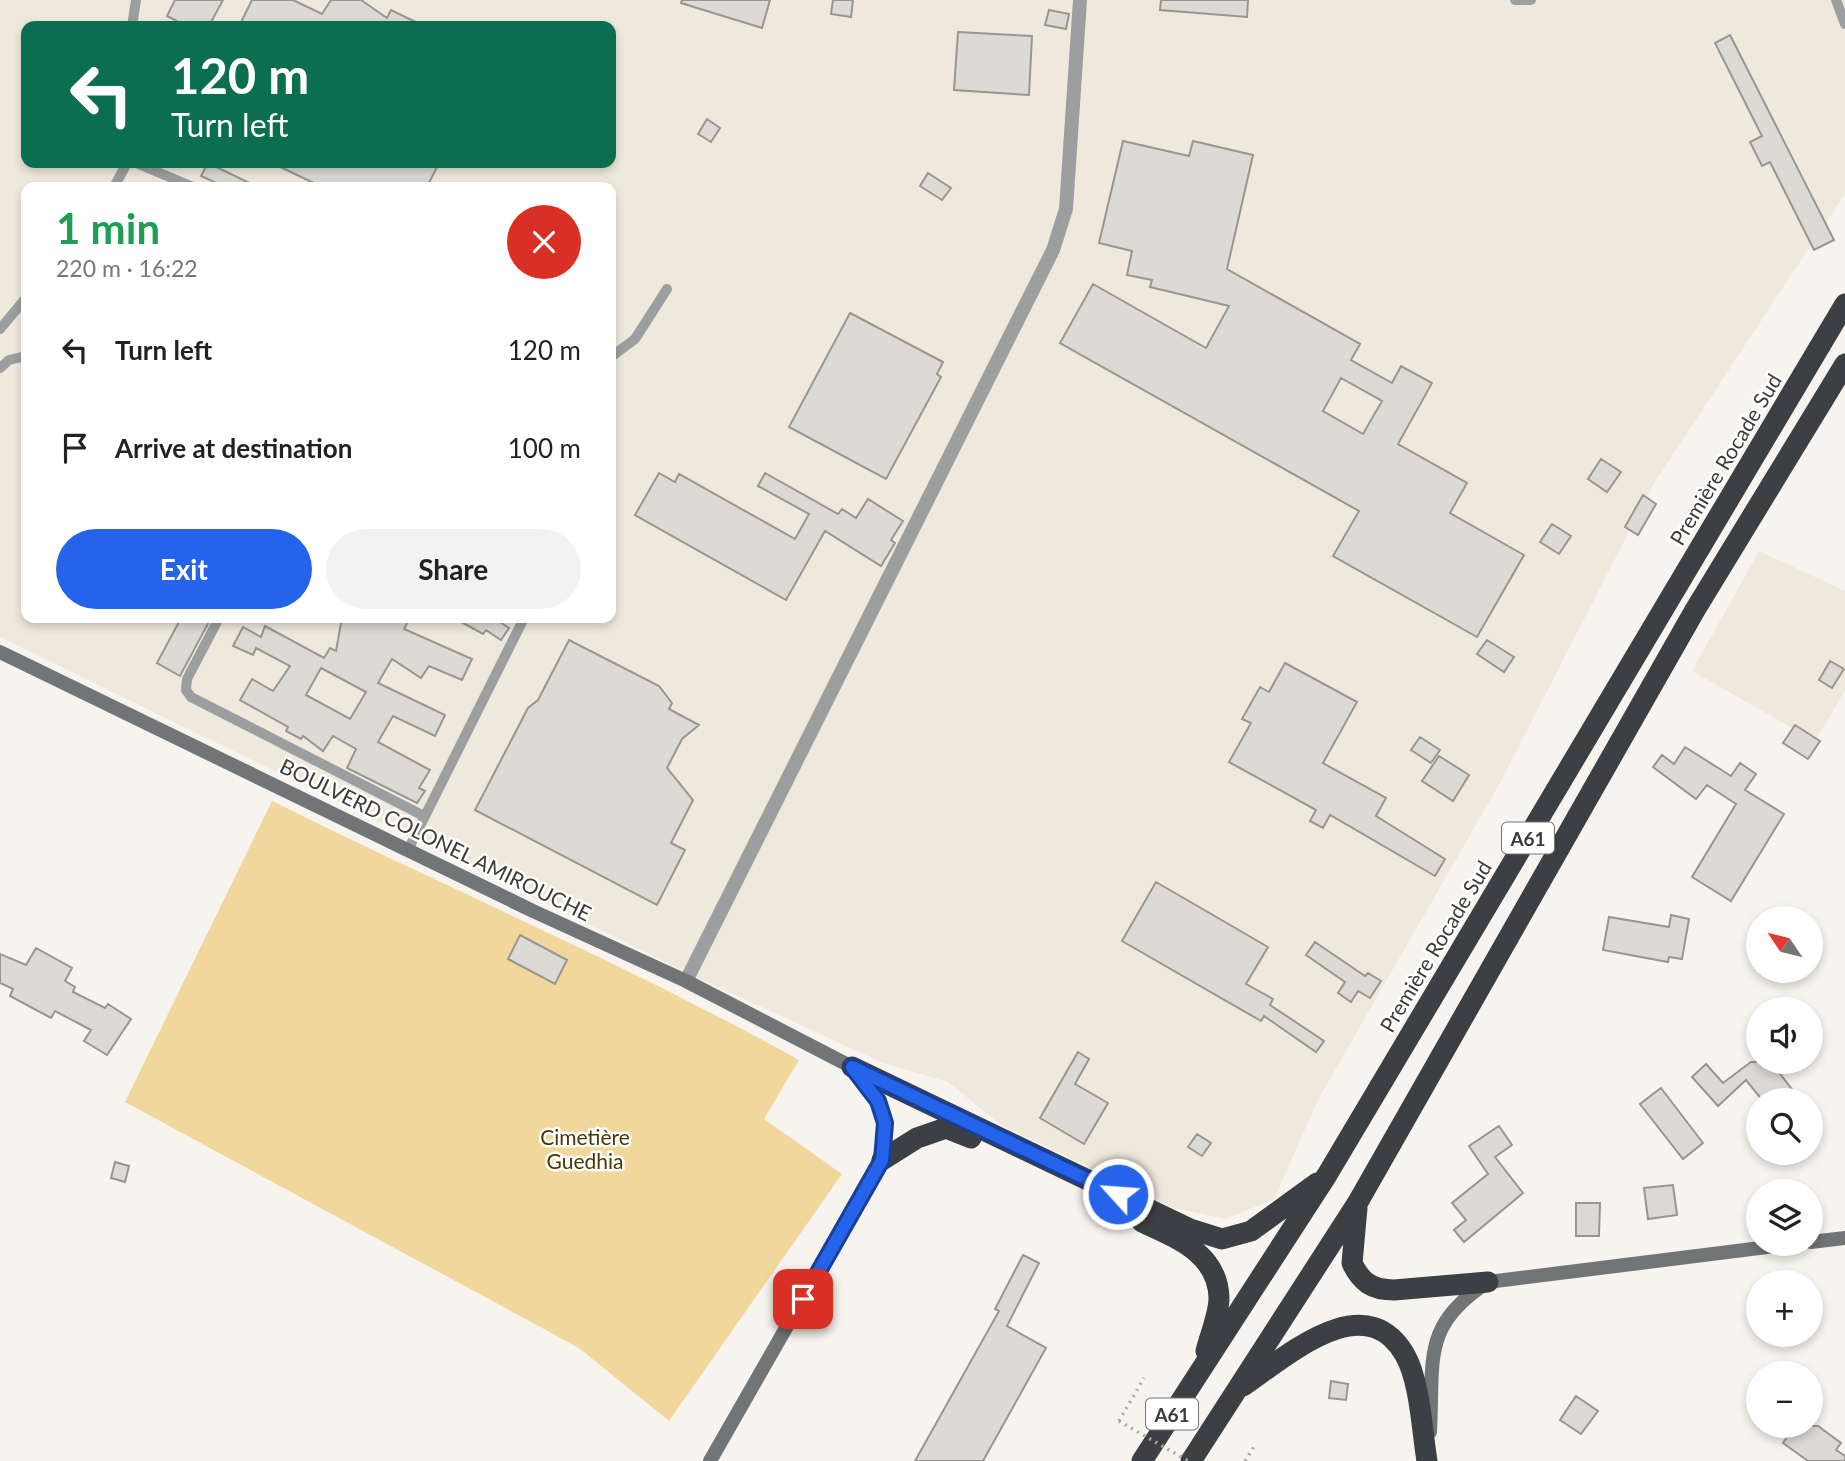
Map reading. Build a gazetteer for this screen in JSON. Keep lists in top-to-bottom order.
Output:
{
  "streets": {
    "highway": ["Première Rocade Sud", "A61"],
    "main road": ["BOULVERD COLONEL AMIROUCHE"]
  },
  "parks": ["Cimetière Guedhia"],
  "north": "top left",
  "page": {
    "turn": ["120 m", "Turn left"],
    "heading": ["1 min", "220 m · 16:22"],
    "list": [
      {
        "name": "Turn left",
        "value": "120 m"
      },
      {
        "name": "Arrive at destination",
        "value": "100 m"
      }
    ],
    "buttons": ["Exit", "Share"],
    "map_buttons": ["+", "−"]
  }
}
